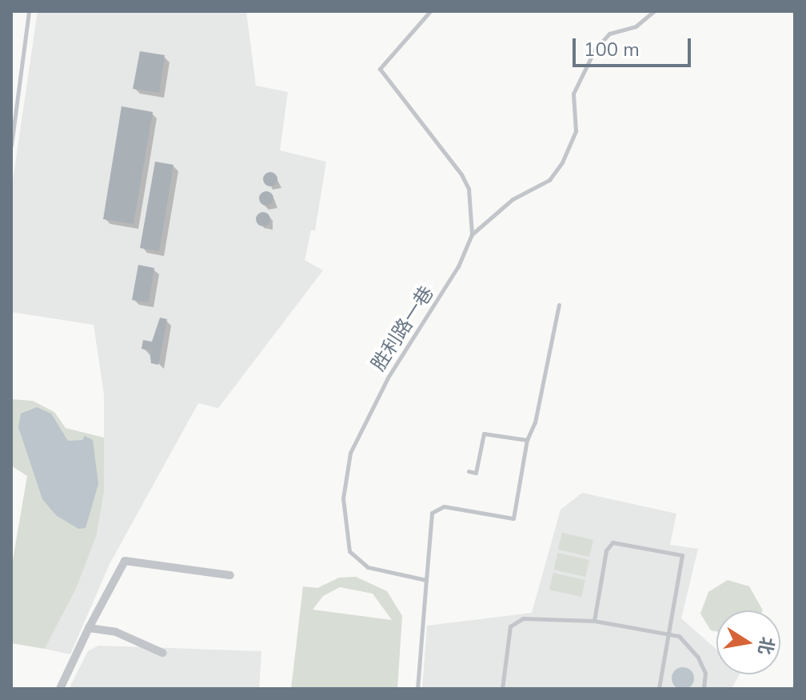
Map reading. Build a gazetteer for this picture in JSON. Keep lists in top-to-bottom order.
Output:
{
  "streets": {
    "lane": ["胜利路一巷"]
  },
  "scale_bar": "100 m",
  "north": "right"
}
